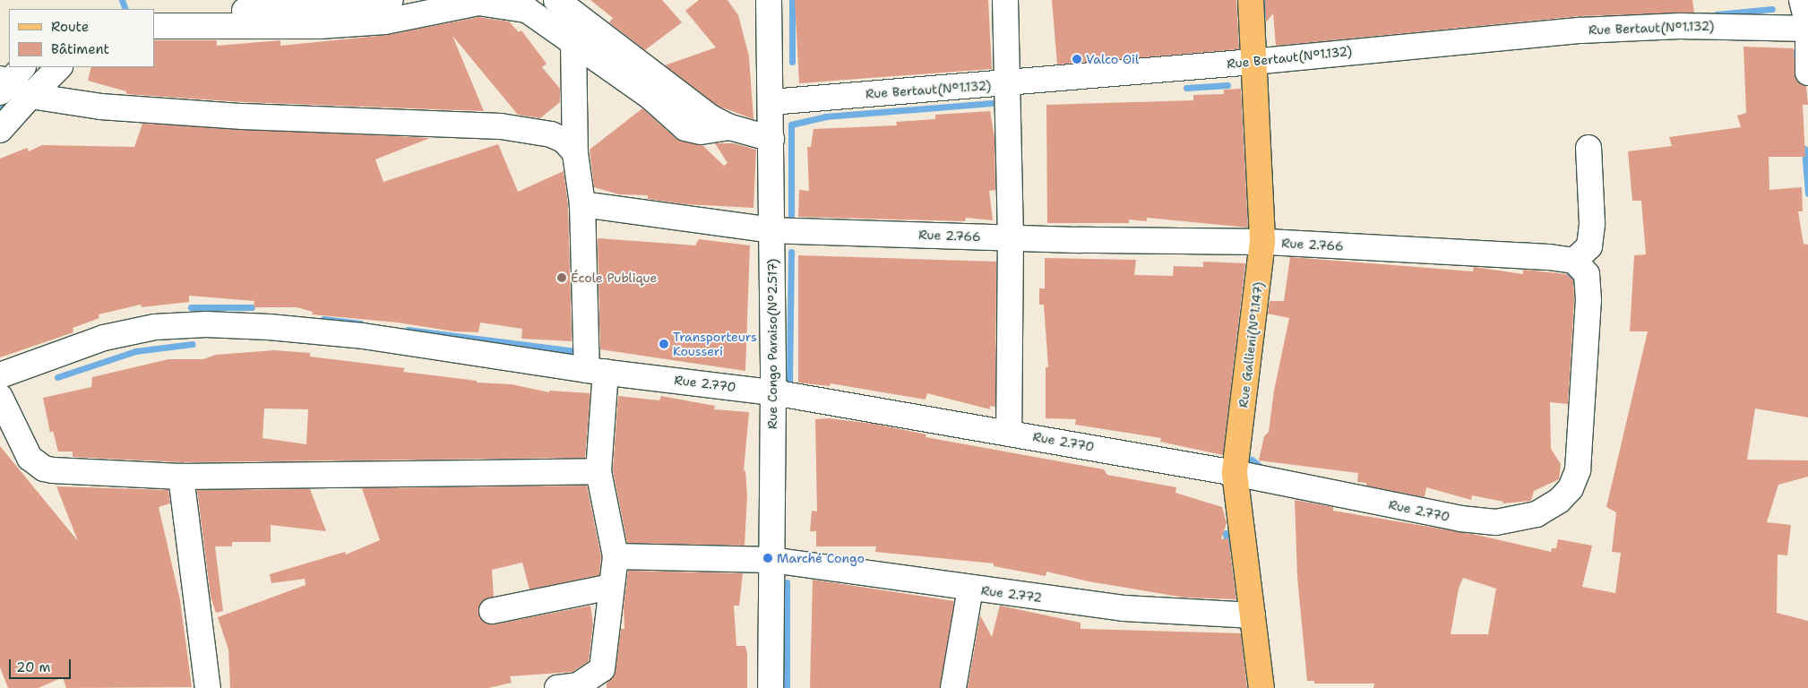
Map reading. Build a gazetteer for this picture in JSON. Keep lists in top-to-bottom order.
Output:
{
  "streets": {
    "main road": ["Rue Gallieni(N°1.147)"],
    "street": [
      "Rue Bertaut(N°1.132)",
      "Rue 2.766",
      "Rue Congo Paraiso(N°2.517)",
      "Rue 2.770",
      "Rue 2.772"
    ]
  },
  "crossings": [
    ["Rue Bertaut(N°1.132)", "Rue Congo Paraiso(N°2.517)"],
    ["Rue Bertaut(N°1.132)", "Rue Gallieni(N°1.147)"],
    ["Rue 2.766", "Rue Congo Paraiso(N°2.517)"],
    ["Rue 2.766", "Rue Gallieni(N°1.147)"],
    ["Rue 2.766", "Rue 2.770"],
    ["Rue Congo Paraiso(N°2.517)", "Rue 2.770"],
    ["Rue Congo Paraiso(N°2.517)", "Rue 2.772"],
    ["Rue Gallieni(N°1.147)", "Rue 2.770"],
    ["Rue Gallieni(N°1.147)", "Rue 2.772"]
  ],
  "places": [
    "Valco Oil",
    "École Publique",
    "Transporteurs Kousseri",
    "Marché Congo"
  ],
  "legend": ["Route", "Bâtiment"],
  "scale_bar": "20 m"
}
